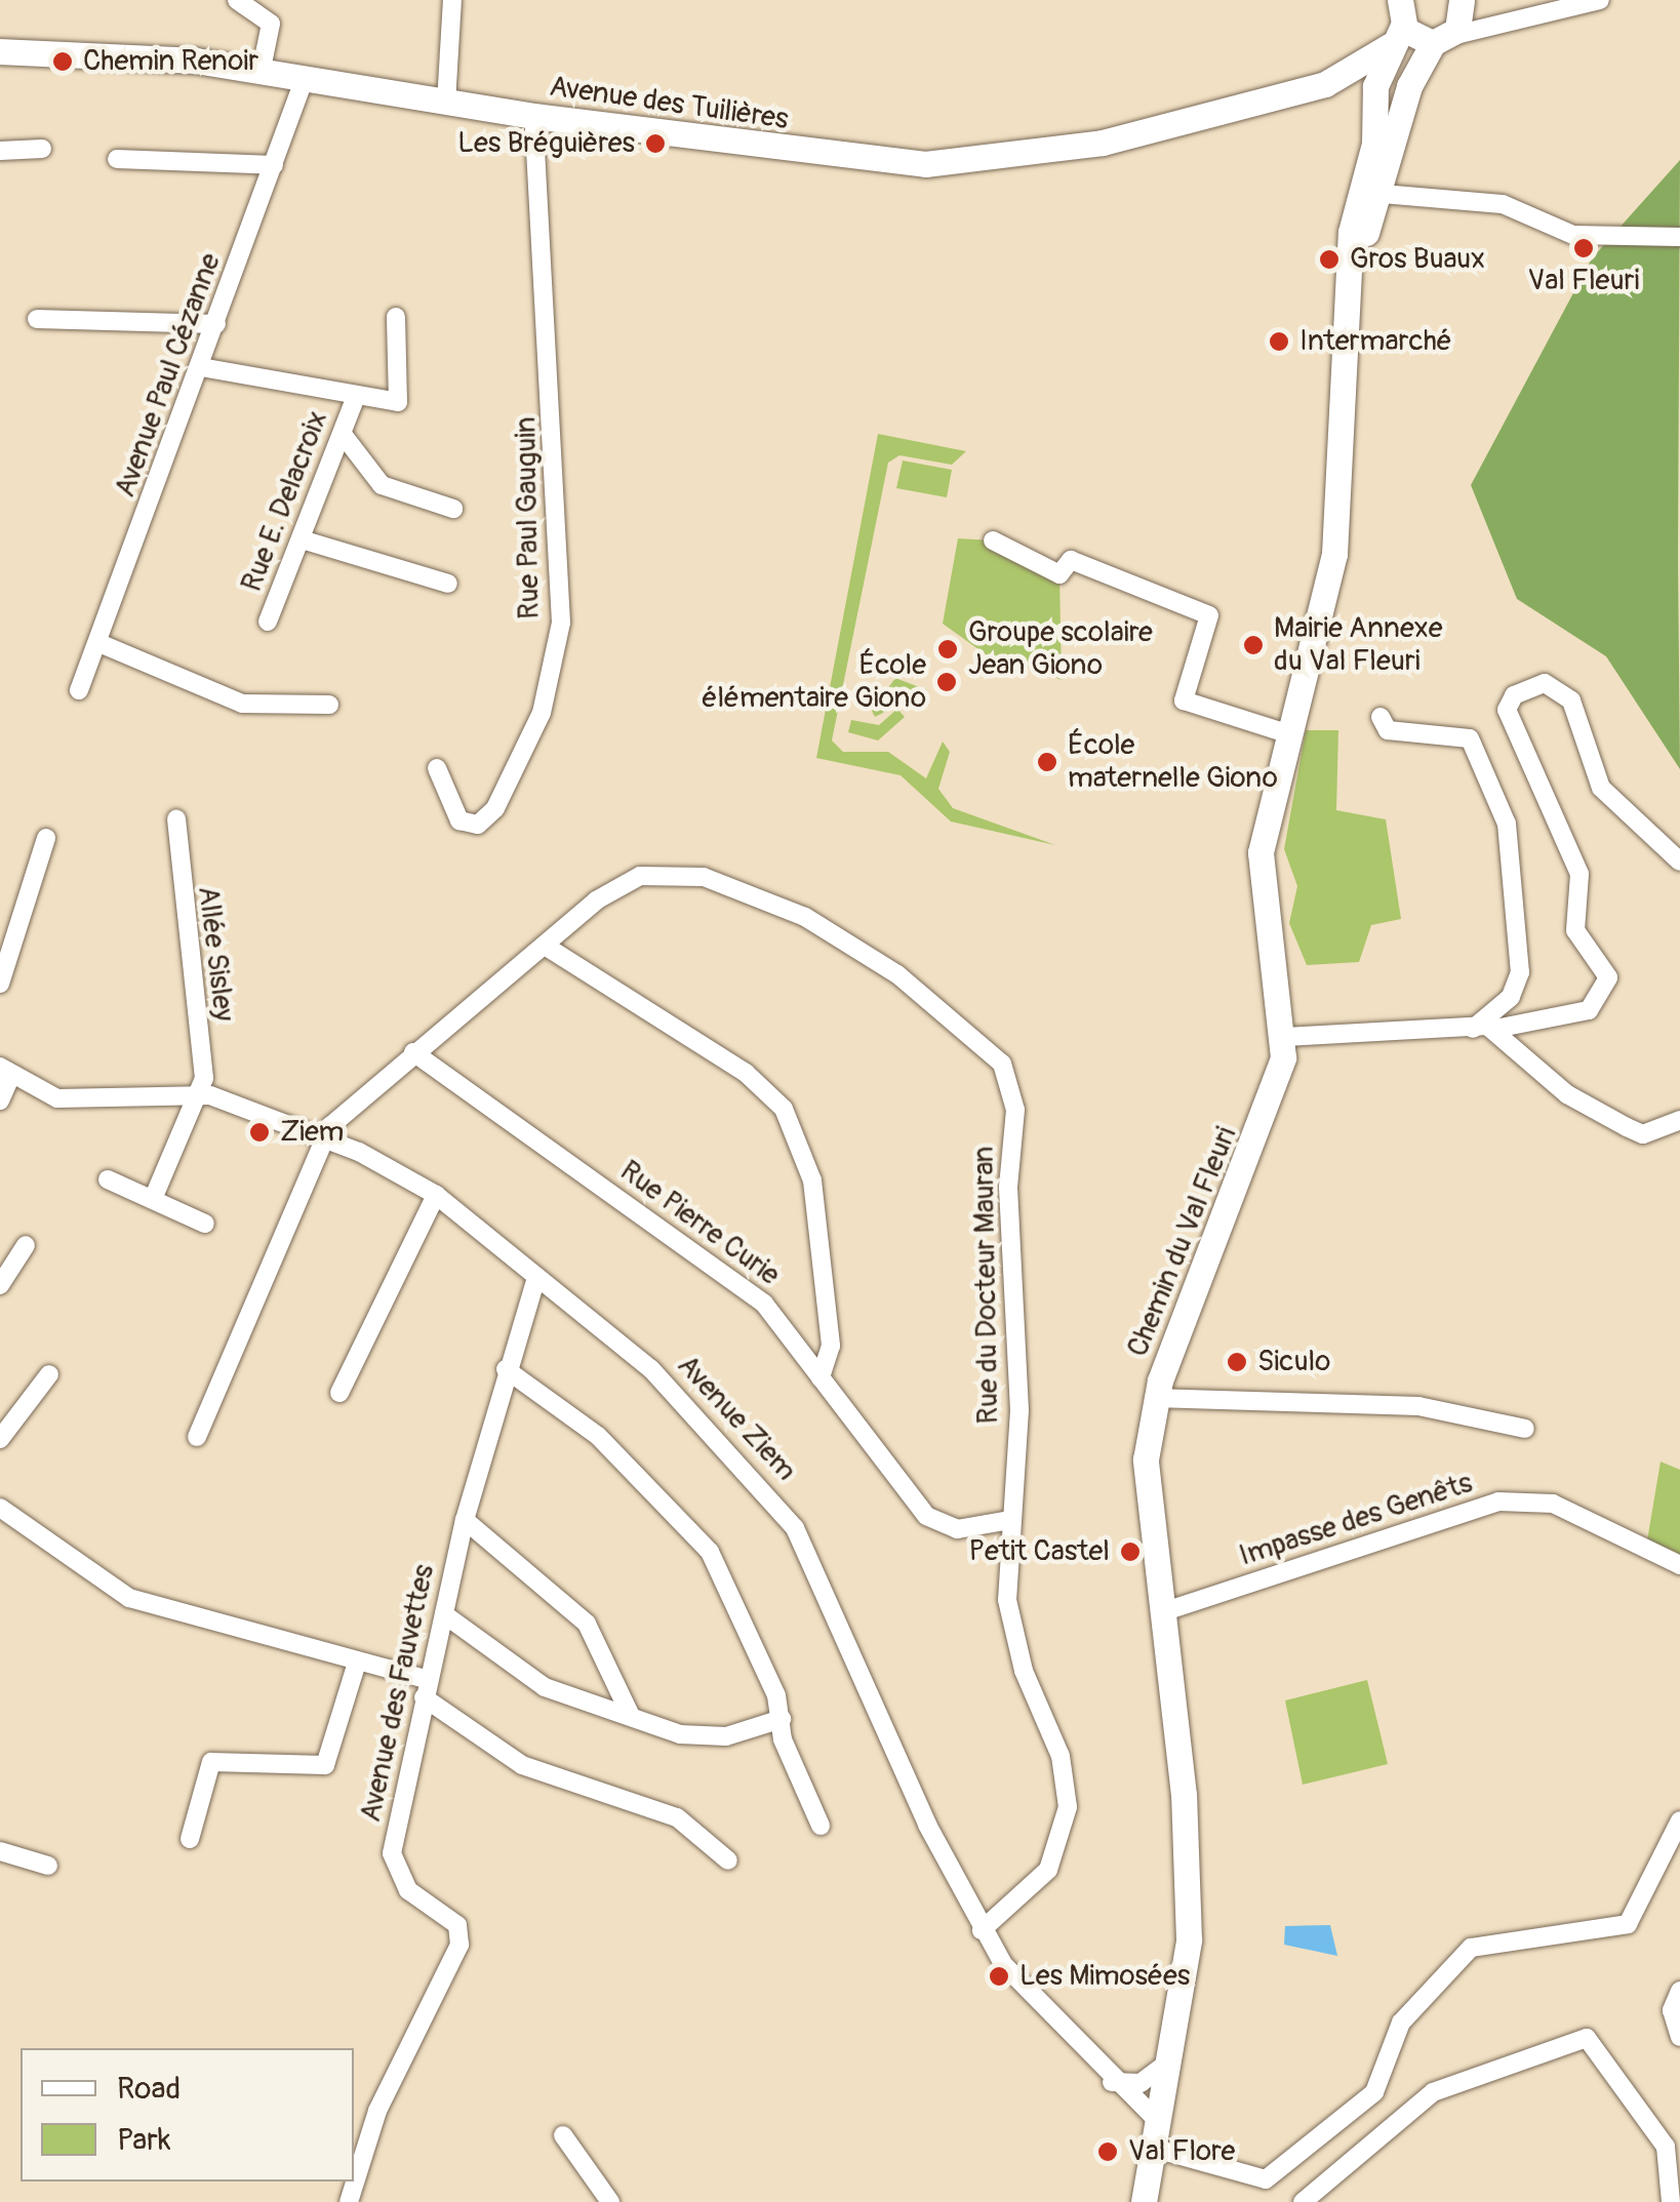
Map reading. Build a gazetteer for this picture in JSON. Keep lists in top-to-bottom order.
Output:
{
  "streets": {
    "street": [
      "Avenue des Tuilières",
      "Avenue Paul Cézanne",
      "Rue E. Delacroix",
      "Rue Paul Gauguin",
      "Allée Sisley",
      "Rue Pierre Curie",
      "Chemin du Val Fleuri",
      "Rue du Docteur Mauran",
      "Avenue Ziem",
      "Impasse des Genêts",
      "Avenue des Fauvettes"
    ]
  },
  "crossings": [
    ["Avenue des Tuilières", "Avenue Paul Cézanne"],
    ["Avenue des Tuilières", "Rue Paul Gauguin"],
    ["Avenue des Tuilières", "Chemin du Val Fleuri"],
    ["Allée Sisley", "Avenue Ziem"],
    ["Rue Pierre Curie", "Rue du Docteur Mauran"],
    ["Chemin du Val Fleuri", "Avenue Ziem"],
    ["Chemin du Val Fleuri", "Impasse des Genêts"],
    ["Rue du Docteur Mauran", "Avenue Ziem"],
    ["Avenue Ziem", "Avenue des Fauvettes"]
  ],
  "places": [
    "Chemin Renoir",
    "Les Bréguières",
    "Val Fleuri",
    "Gros Buaux",
    "Intermarché",
    "Mairie Annexe du Val Fleuri",
    "Groupe scolaire Jean Giono",
    "École élémentaire Giono",
    "École maternelle Giono",
    "Ziem",
    "Siculo",
    "Petit Castel",
    "Les Mimosées",
    "Val Flore"
  ],
  "legend": ["Road", "Park"]
}
